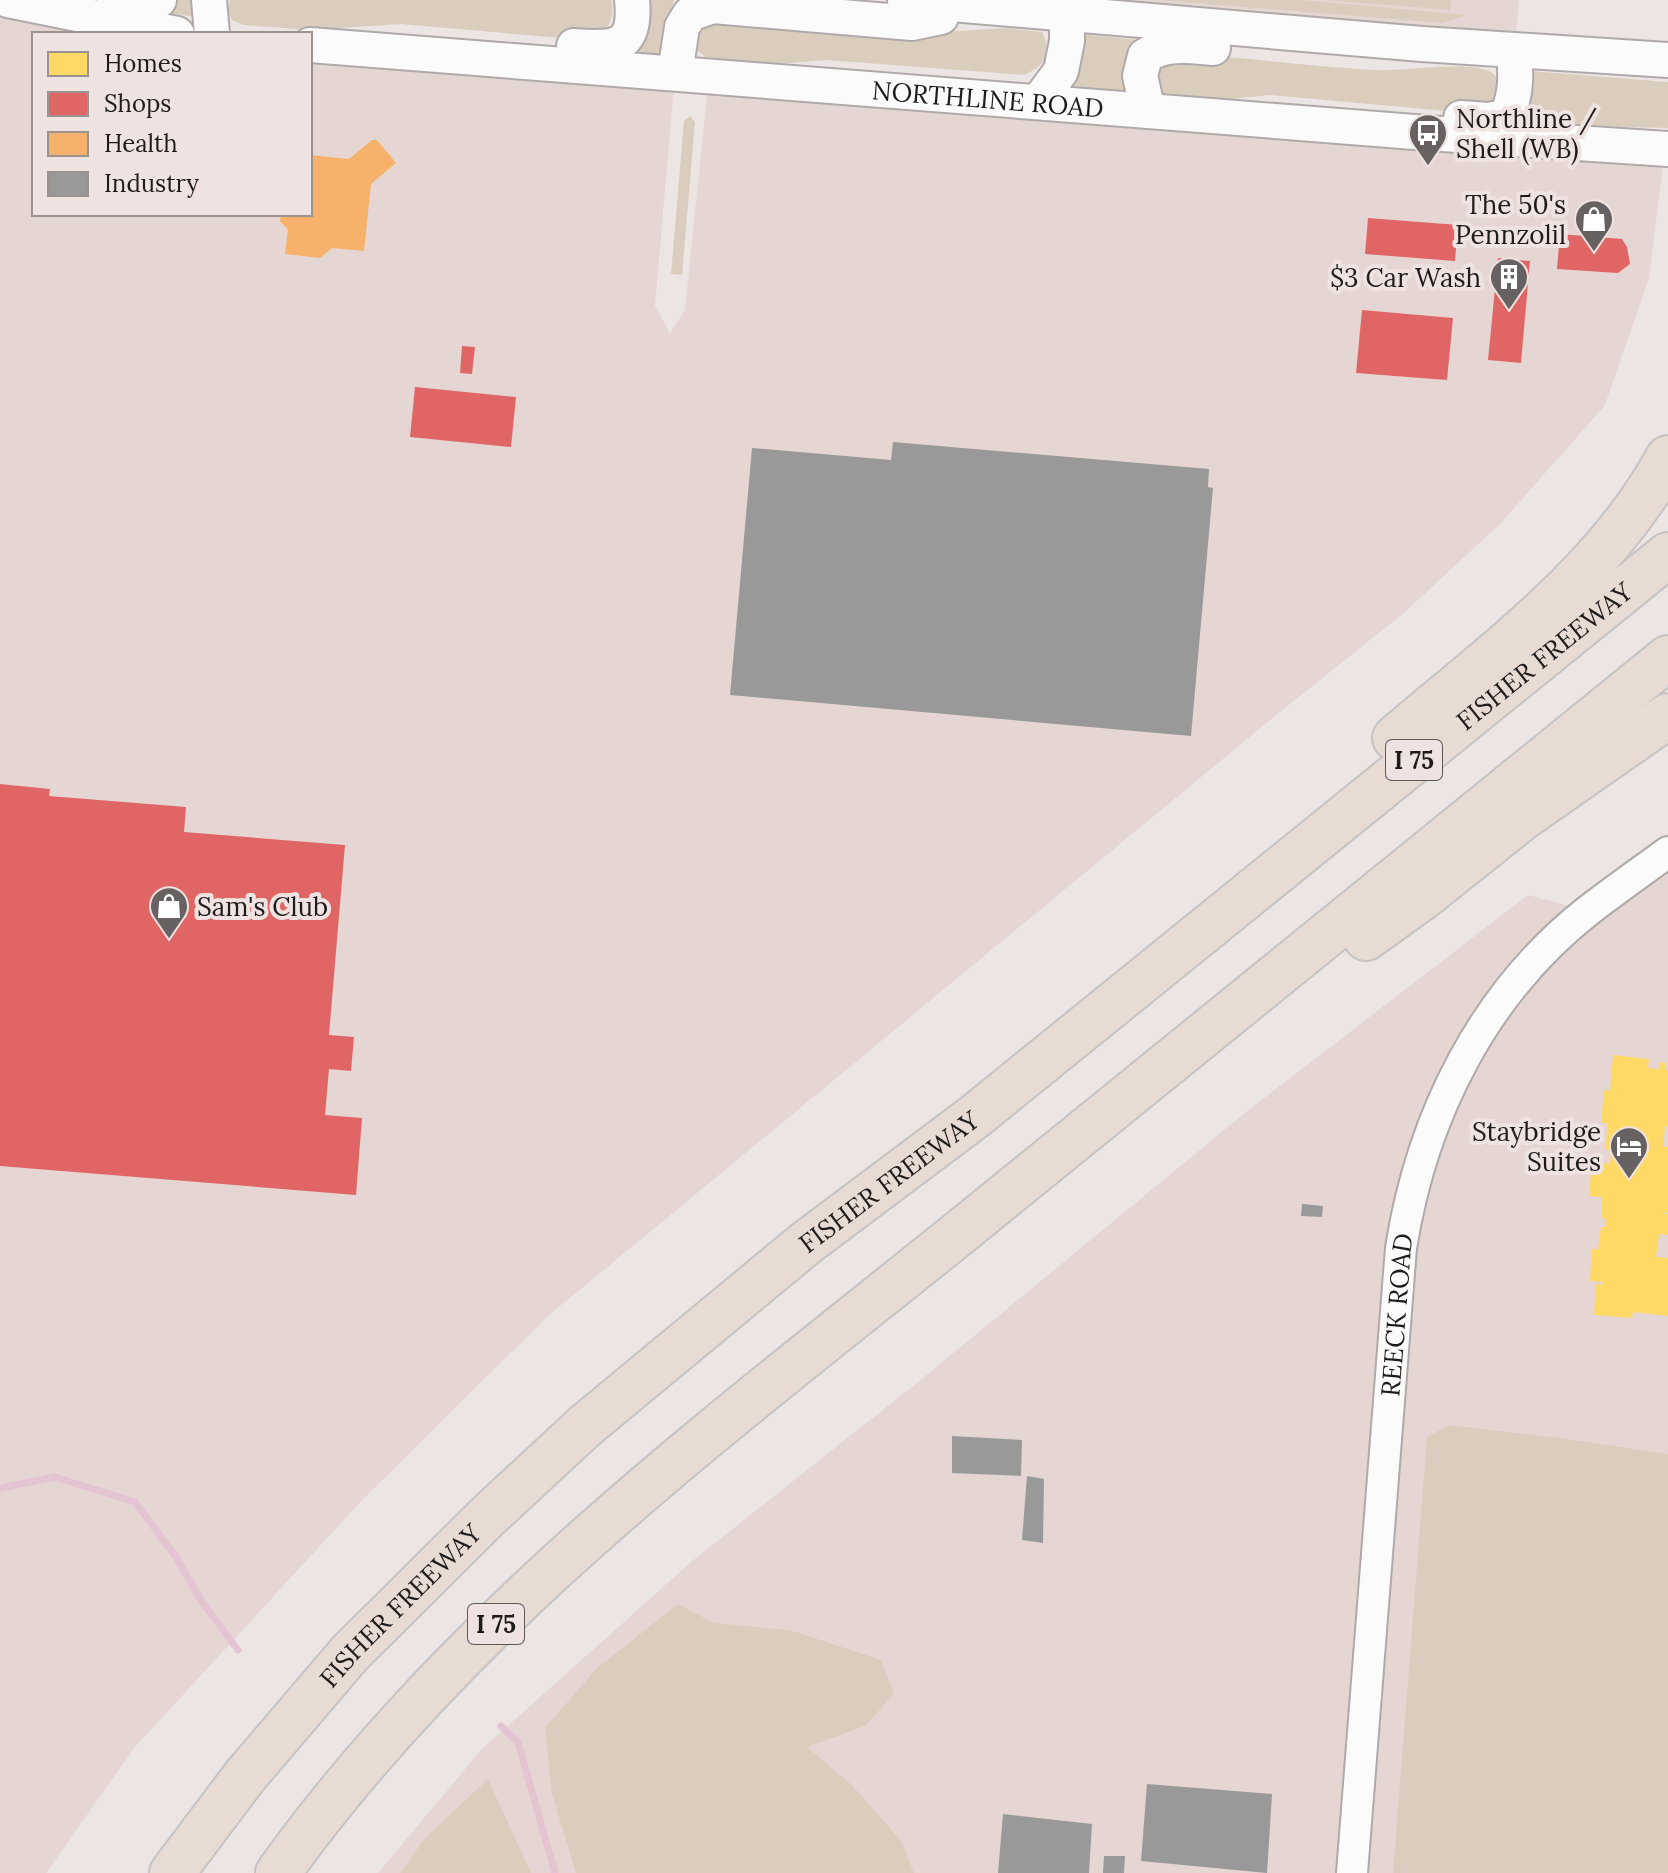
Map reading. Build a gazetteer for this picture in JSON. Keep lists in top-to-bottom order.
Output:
{
  "streets": {
    "highway": ["FISHER FREEWAY", "I 75"],
    "main road": ["NORTHLINE ROAD"],
    "street": ["REECK ROAD"]
  },
  "places": {
    "bus stop": ["Northline / Shell (WB)"],
    "shop": ["The 50's Pennzolil", "Sam's Club"],
    "building": ["$3 Car Wash"],
    "hotel": ["Staybridge Suites"]
  },
  "legend": [
    "Homes",
    "Shops",
    "Health",
    "Industry"
  ]
}
